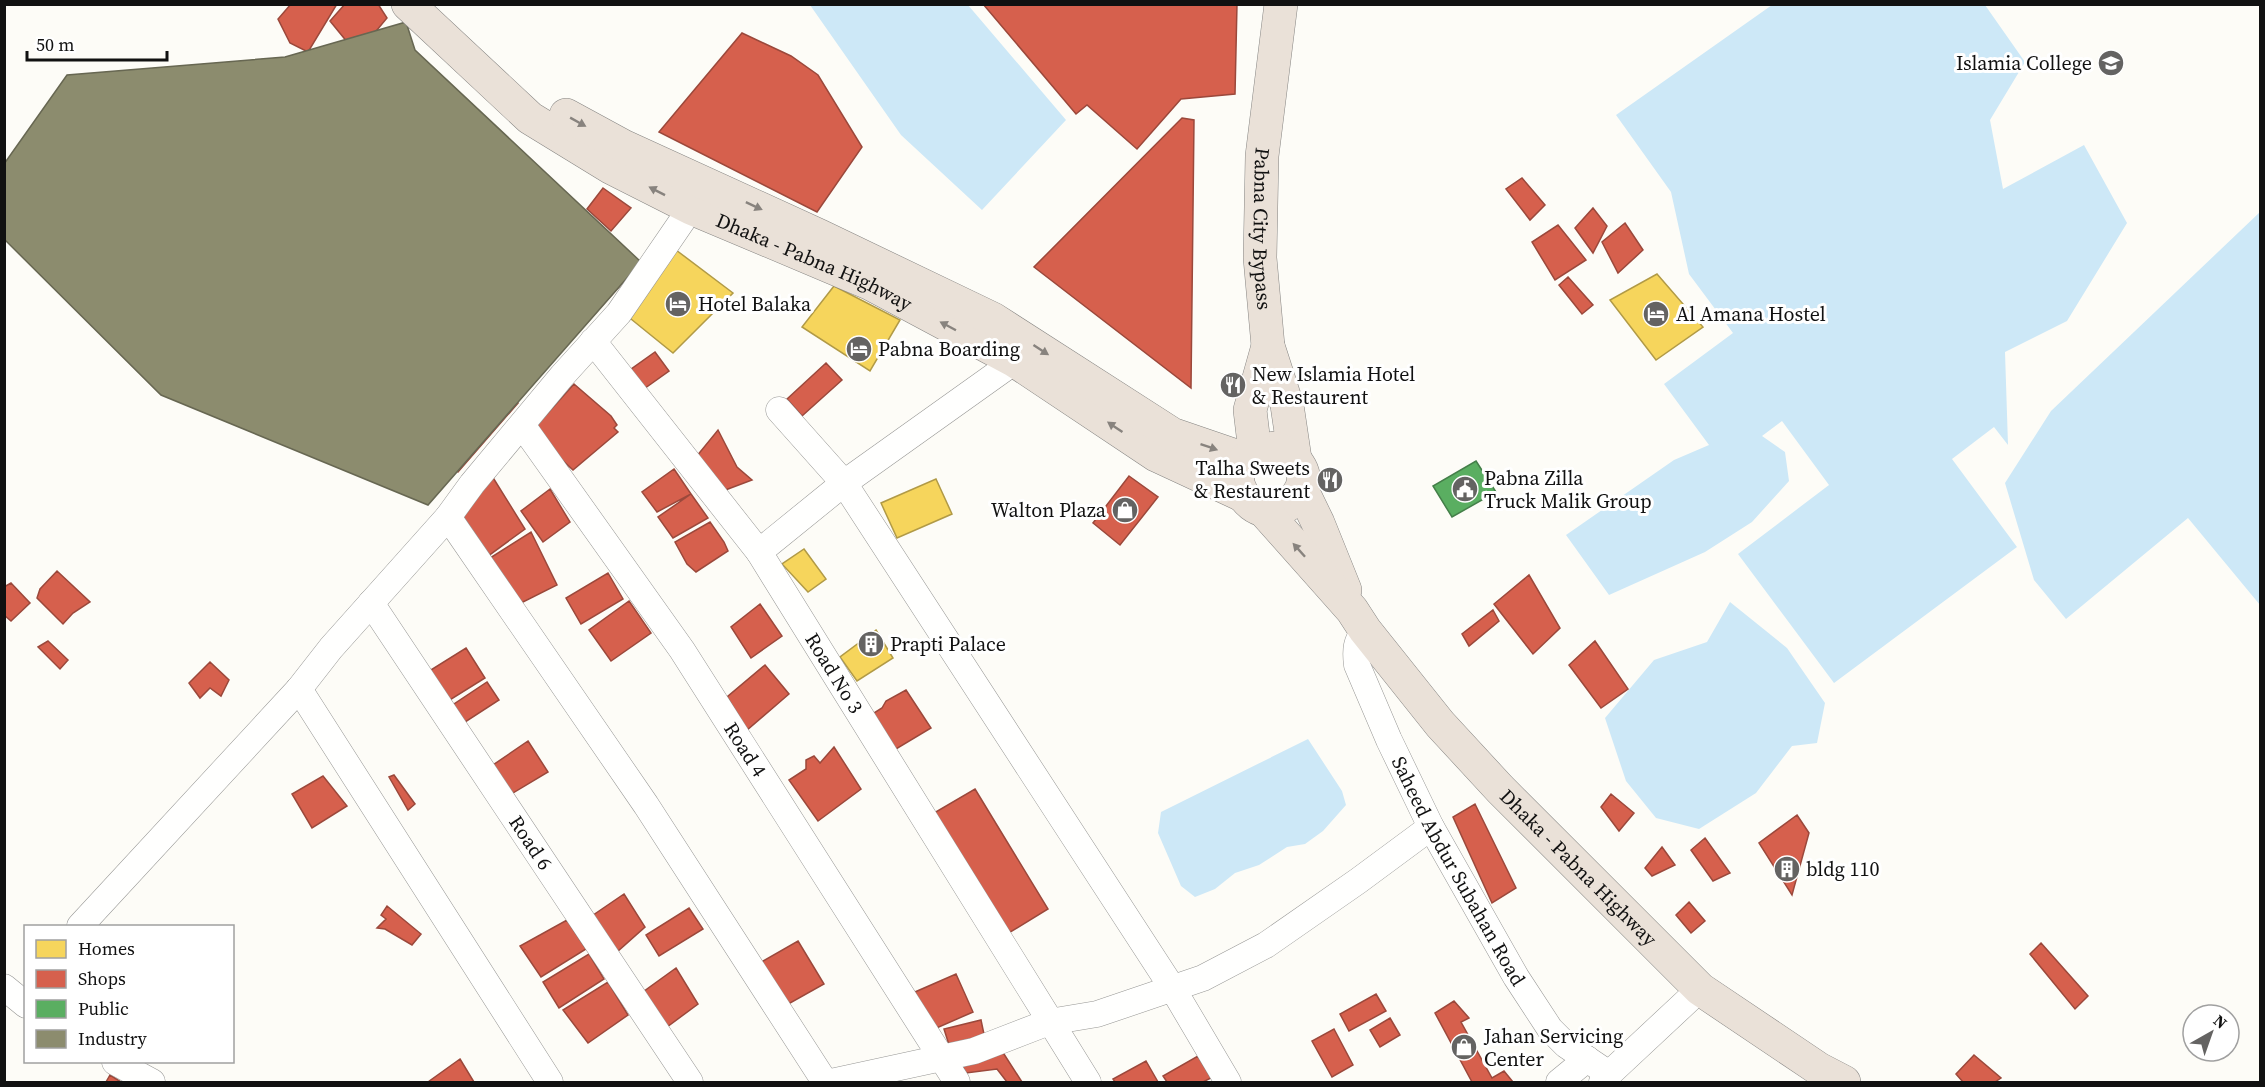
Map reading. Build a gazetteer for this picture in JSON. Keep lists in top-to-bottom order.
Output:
{
  "streets": {
    "highway": ["Pabna City Bypass", "Dhaka - Pabna Highway"],
    "street": [
      "Road No 3",
      "Road 4",
      "Road 6",
      "Saheed Abdur Subahan Road"
    ]
  },
  "crossings": [
    ["Pabna City Bypass", "Dhaka - Pabna Highway"],
    ["Dhaka - Pabna Highway", "Saheed Abdur Subahan Road"]
  ],
  "places": {
    "school or university": ["Islamia College"],
    "hotel": ["Hotel Balaka", "Al Amana Hostel", "Pabna Boarding"],
    "restaurant": ["New Islamia Hotel & Restaurent", "Talha Sweets & Restaurent"],
    "public building": ["Pabna Zilla Truck Malik Group"],
    "shop": ["Walton Plaza", "Jahan Servicing Center"],
    "building": ["Prapti Palace", "bldg 110"]
  },
  "legend": [
    "Homes",
    "Shops",
    "Public",
    "Industry"
  ],
  "scale_bar": "50 m",
  "north": "top right"
}
